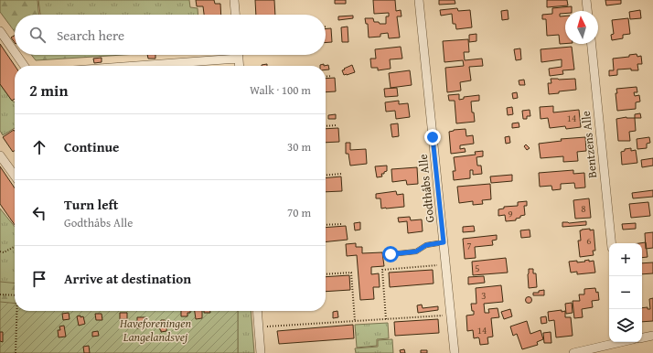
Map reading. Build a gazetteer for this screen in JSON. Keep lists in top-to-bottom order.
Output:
{
  "streets": {
    "street": ["Bentzens Alle", "Godthåbs Alle"]
  },
  "parks": ["Haveforeningen Langelandsvej"],
  "house_numbers": [
    "14",
    "8",
    "9",
    "6",
    "7",
    "5",
    "3",
    "14"
  ],
  "north": "top",
  "page": {
    "search": "Search here",
    "heading": ["2 min", "Walk · 100 m"],
    "list": [
      ["Continue", "30 m"],
      ["Turn left", "Godthåbs Alle", "70 m"],
      "Arrive at destination"
    ],
    "map_buttons": ["+", "−"]
  }
}
